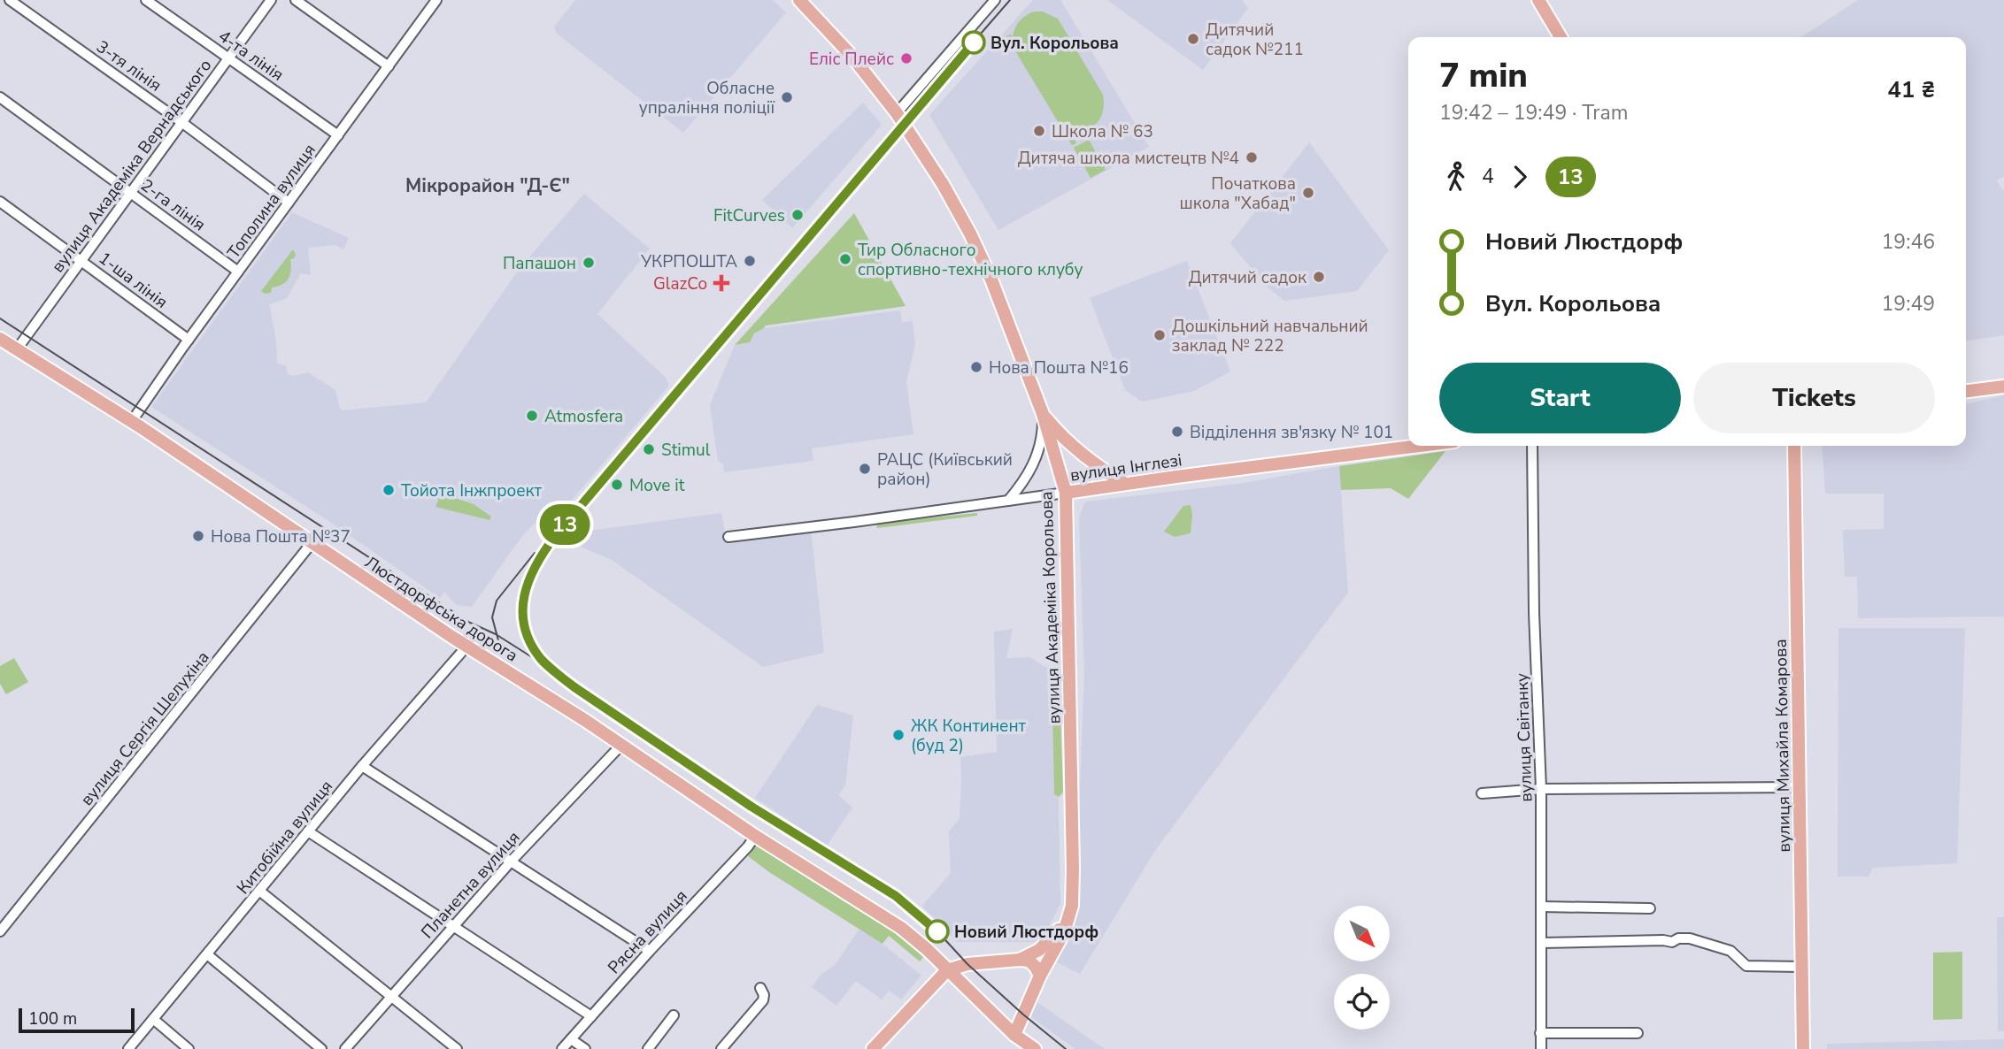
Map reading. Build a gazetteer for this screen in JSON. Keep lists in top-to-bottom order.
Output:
{
  "streets": {
    "main road": [
      "вулиця Інглезі",
      "вулиця Академіка Корольова",
      "Люстдорфська дорога",
      "вулиця Михайла Комарова"
    ],
    "street": [
      "4-та лінія",
      "3-тя лінія",
      "вулиця Академіка Вернадського",
      "Тополина вулиця",
      "2-га лінія",
      "1-ша лінія",
      "вулиця Сергія Шелухіна",
      "вулиця Світанку",
      "Китобійна вулиця",
      "Планетна вулиця",
      "Рясна вулиця"
    ]
  },
  "crossings": [
    ["4-та лінія", "вулиця Академіка Вернадського"],
    ["4-та лінія", "Тополина вулиця"],
    ["3-тя лінія", "вулиця Академіка Вернадського"],
    ["3-тя лінія", "Тополина вулиця"],
    ["вулиця Академіка Вернадського", "2-га лінія"],
    ["вулиця Академіка Вернадського", "1-ша лінія"],
    ["вулиця Академіка Вернадського", "Люстдорфська дорога"],
    ["Тополина вулиця", "2-га лінія"],
    ["Тополина вулиця", "1-ша лінія"],
    ["Тополина вулиця", "Люстдорфська дорога"],
    ["вулиця Інглезі", "вулиця Академіка Корольова"],
    ["вулиця Академіка Корольова", "Люстдорфська дорога"],
    ["Люстдорфська дорога", "вулиця Сергія Шелухіна"],
    ["Люстдорфська дорога", "Китобійна вулиця"],
    ["Люстдорфська дорога", "Планетна вулиця"],
    ["Люстдорфська дорога", "Рясна вулиця"]
  ],
  "districts": ["Мікрорайон \"Д-Є\""],
  "places": {
    "other": [
      "Дитячий садок №211",
      "Вул. Корольова",
      "Еліс Плейс",
      "Обласне упраління поліції",
      "Школа № 63",
      "Дитяча школа мистецтв №4",
      "Початкова школа \"Хабад\"",
      "FitCurves",
      "Тир Обласного спортивно-технічного клубу",
      "УКРПОШТА",
      "Папашон",
      "Дитячий садок",
      "Дошкільний навчальний заклад № 222",
      "Нова Пошта №16",
      "Atmosfera",
      "Відділення зв'язку № 101",
      "Stimul",
      "РАЦС (Київський район)",
      "Move it",
      "Тойота Інжпроект",
      "Нова Пошта №37",
      "ЖК Континент (буд 2)",
      "Новий Люстдорф"
    ],
    "health": ["GlazCo"]
  },
  "lines": ["tram line 13"],
  "scale_bar": "100 m",
  "north": "bottom right",
  "page": {
    "on_map": "13",
    "heading": ["7 min", "19:42 – 19:49 · Tram", "41 ₴"],
    "legs": ["4", "13"],
    "list": [
      {
        "name": "Новий Люстдорф",
        "value": "19:46"
      },
      {
        "name": "Вул. Корольова",
        "value": "19:49"
      }
    ],
    "buttons": ["Start", "Tickets"],
    "scale": "100 m"
  }
}
